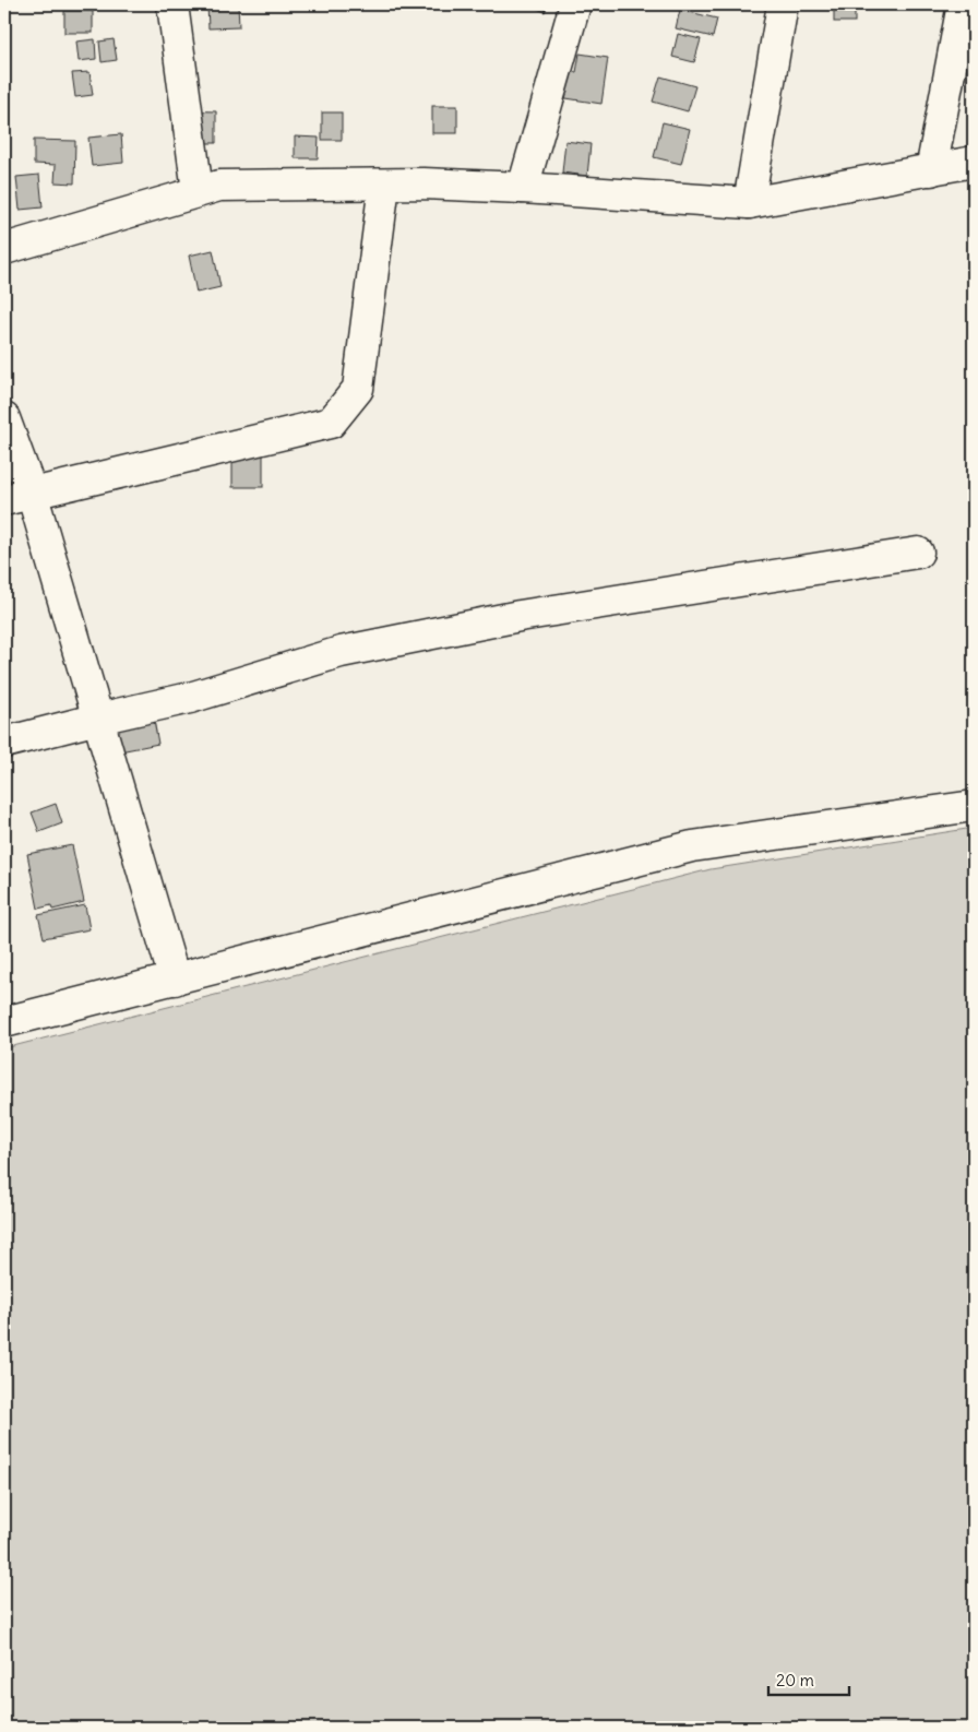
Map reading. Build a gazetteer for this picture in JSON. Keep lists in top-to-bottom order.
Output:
{
  "scale_bar": "20 m"
}
